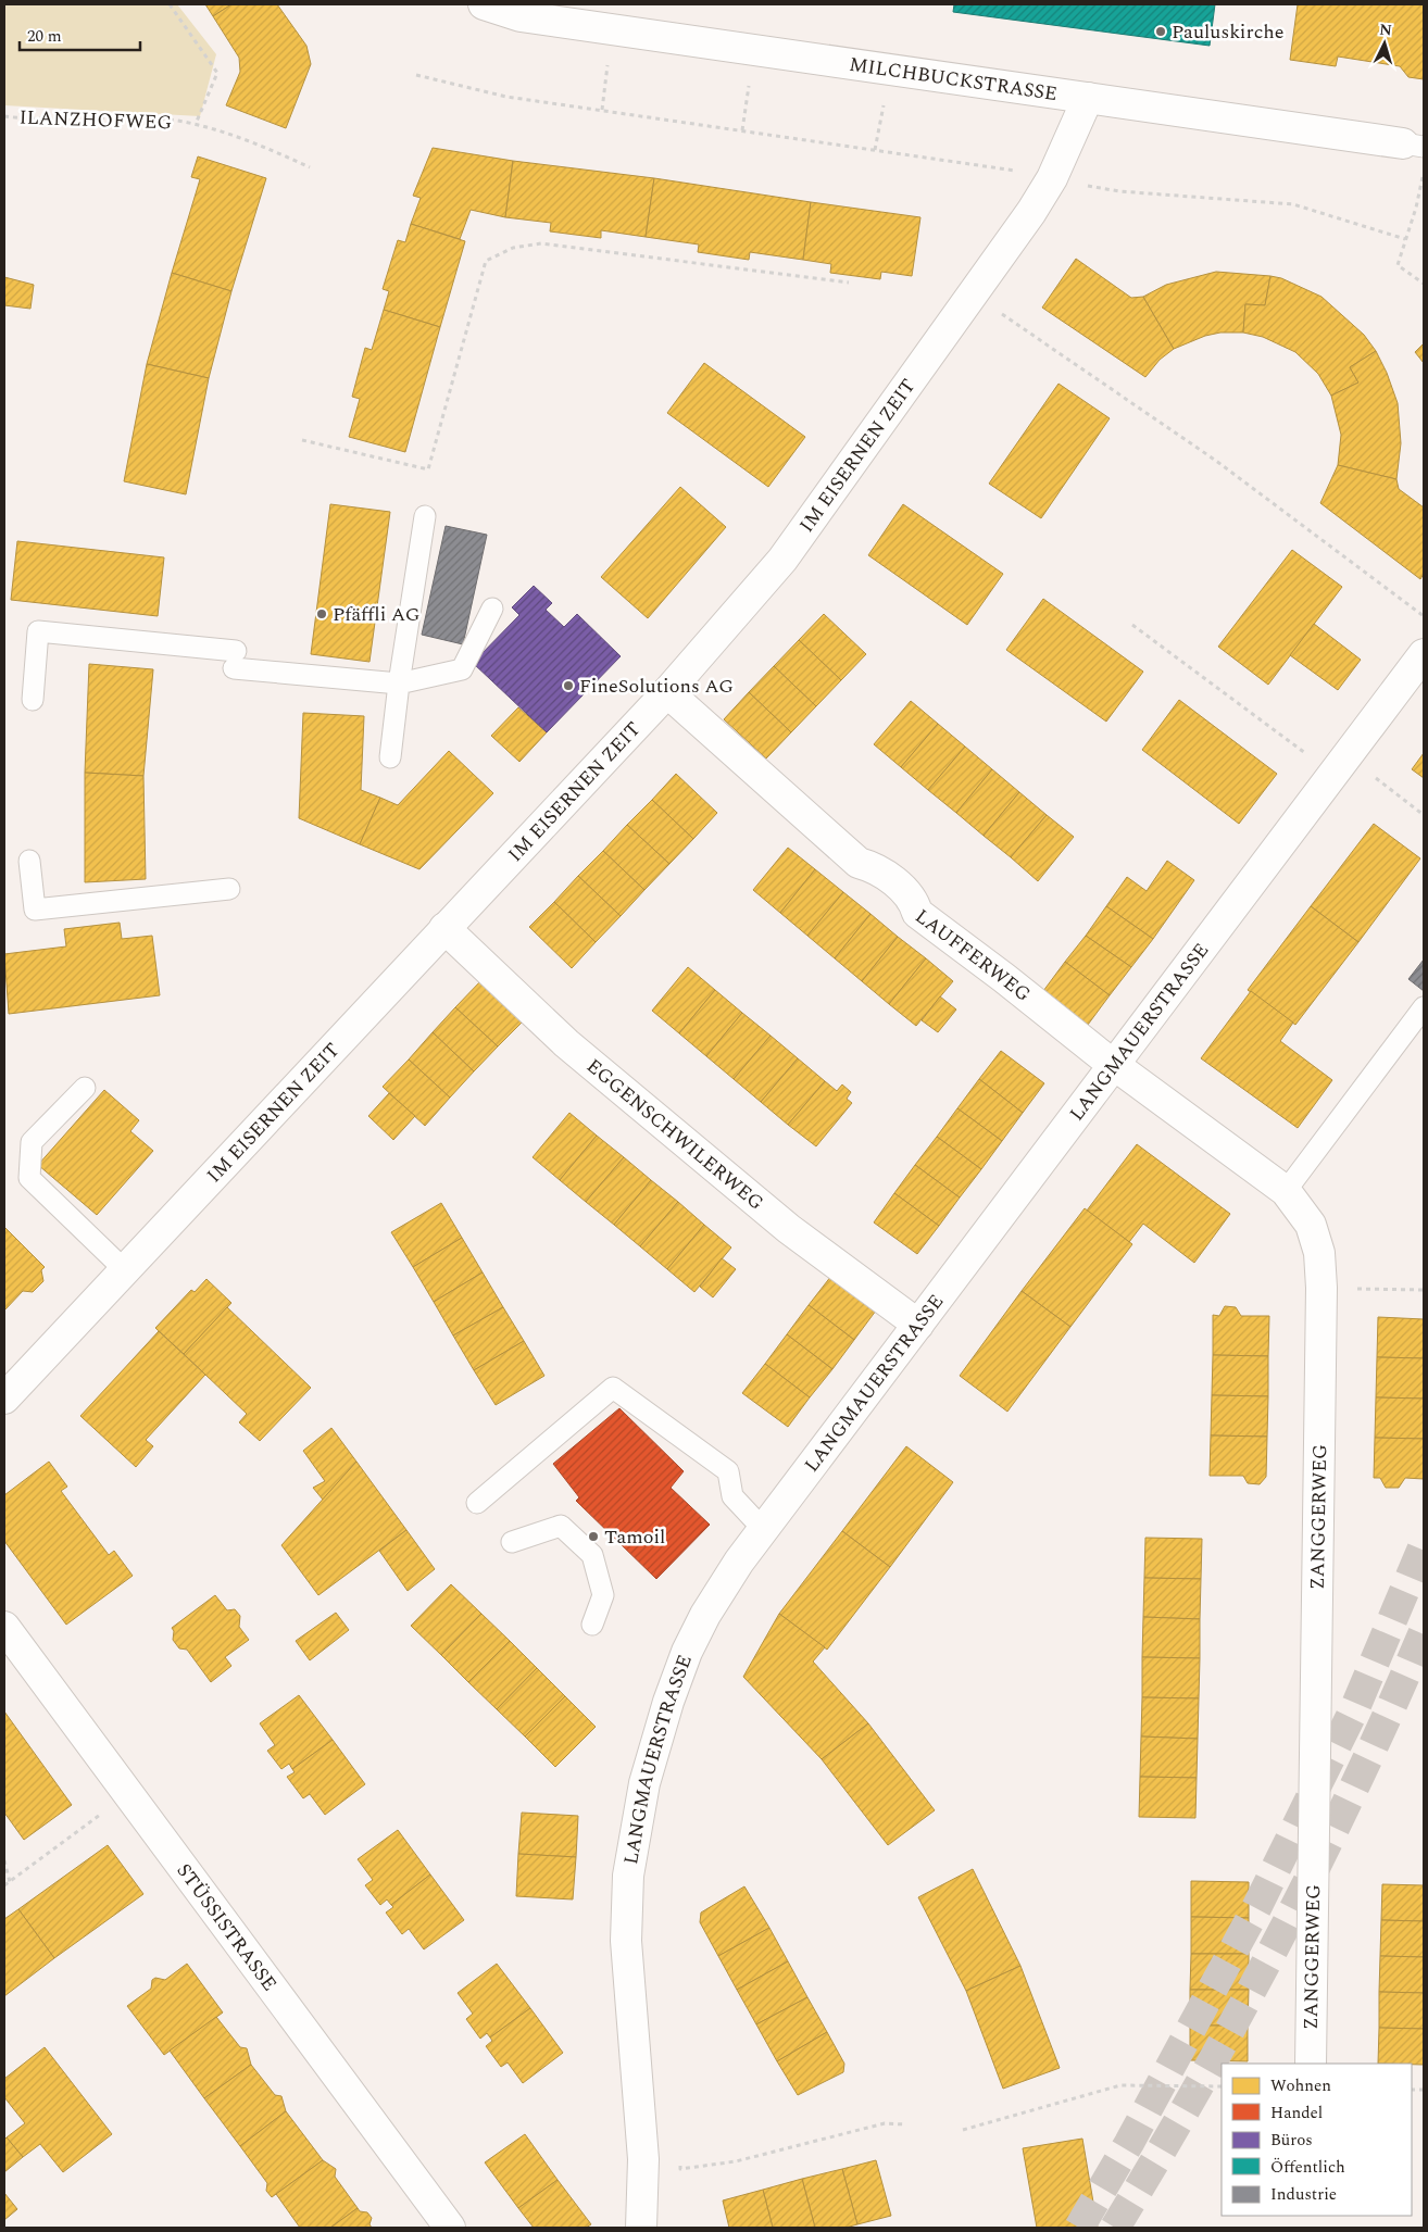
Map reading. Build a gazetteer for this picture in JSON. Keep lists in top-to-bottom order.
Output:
{
  "streets": {
    "street": [
      "MILCHBUCKSTRASSE",
      "IM EISERNEN ZEIT",
      "LAUFFERWEG",
      "LANGMAUERSTRASSE",
      "EGGENSCHWILERWEG",
      "ZANGGERWEG",
      "STÜSSISTRASSE"
    ],
    "path": ["ILANZHOFWEG"]
  },
  "crossings": [
    ["MILCHBUCKSTRASSE", "IM EISERNEN ZEIT"],
    ["IM EISERNEN ZEIT", "LAUFFERWEG"],
    ["IM EISERNEN ZEIT", "EGGENSCHWILERWEG"],
    ["LAUFFERWEG", "LANGMAUERSTRASSE"],
    ["LAUFFERWEG", "ZANGGERWEG"],
    ["LANGMAUERSTRASSE", "EGGENSCHWILERWEG"],
    ["LANGMAUERSTRASSE", "ZANGGERWEG"]
  ],
  "places": [
    "Pauluskirche",
    "Pfäffli AG",
    "FineSolutions AG",
    "Tamoil"
  ],
  "legend": [
    "Wohnen",
    "Handel",
    "Büros",
    "Öffentlich",
    "Industrie"
  ],
  "scale_bar": "20 m",
  "north": "top"
}
